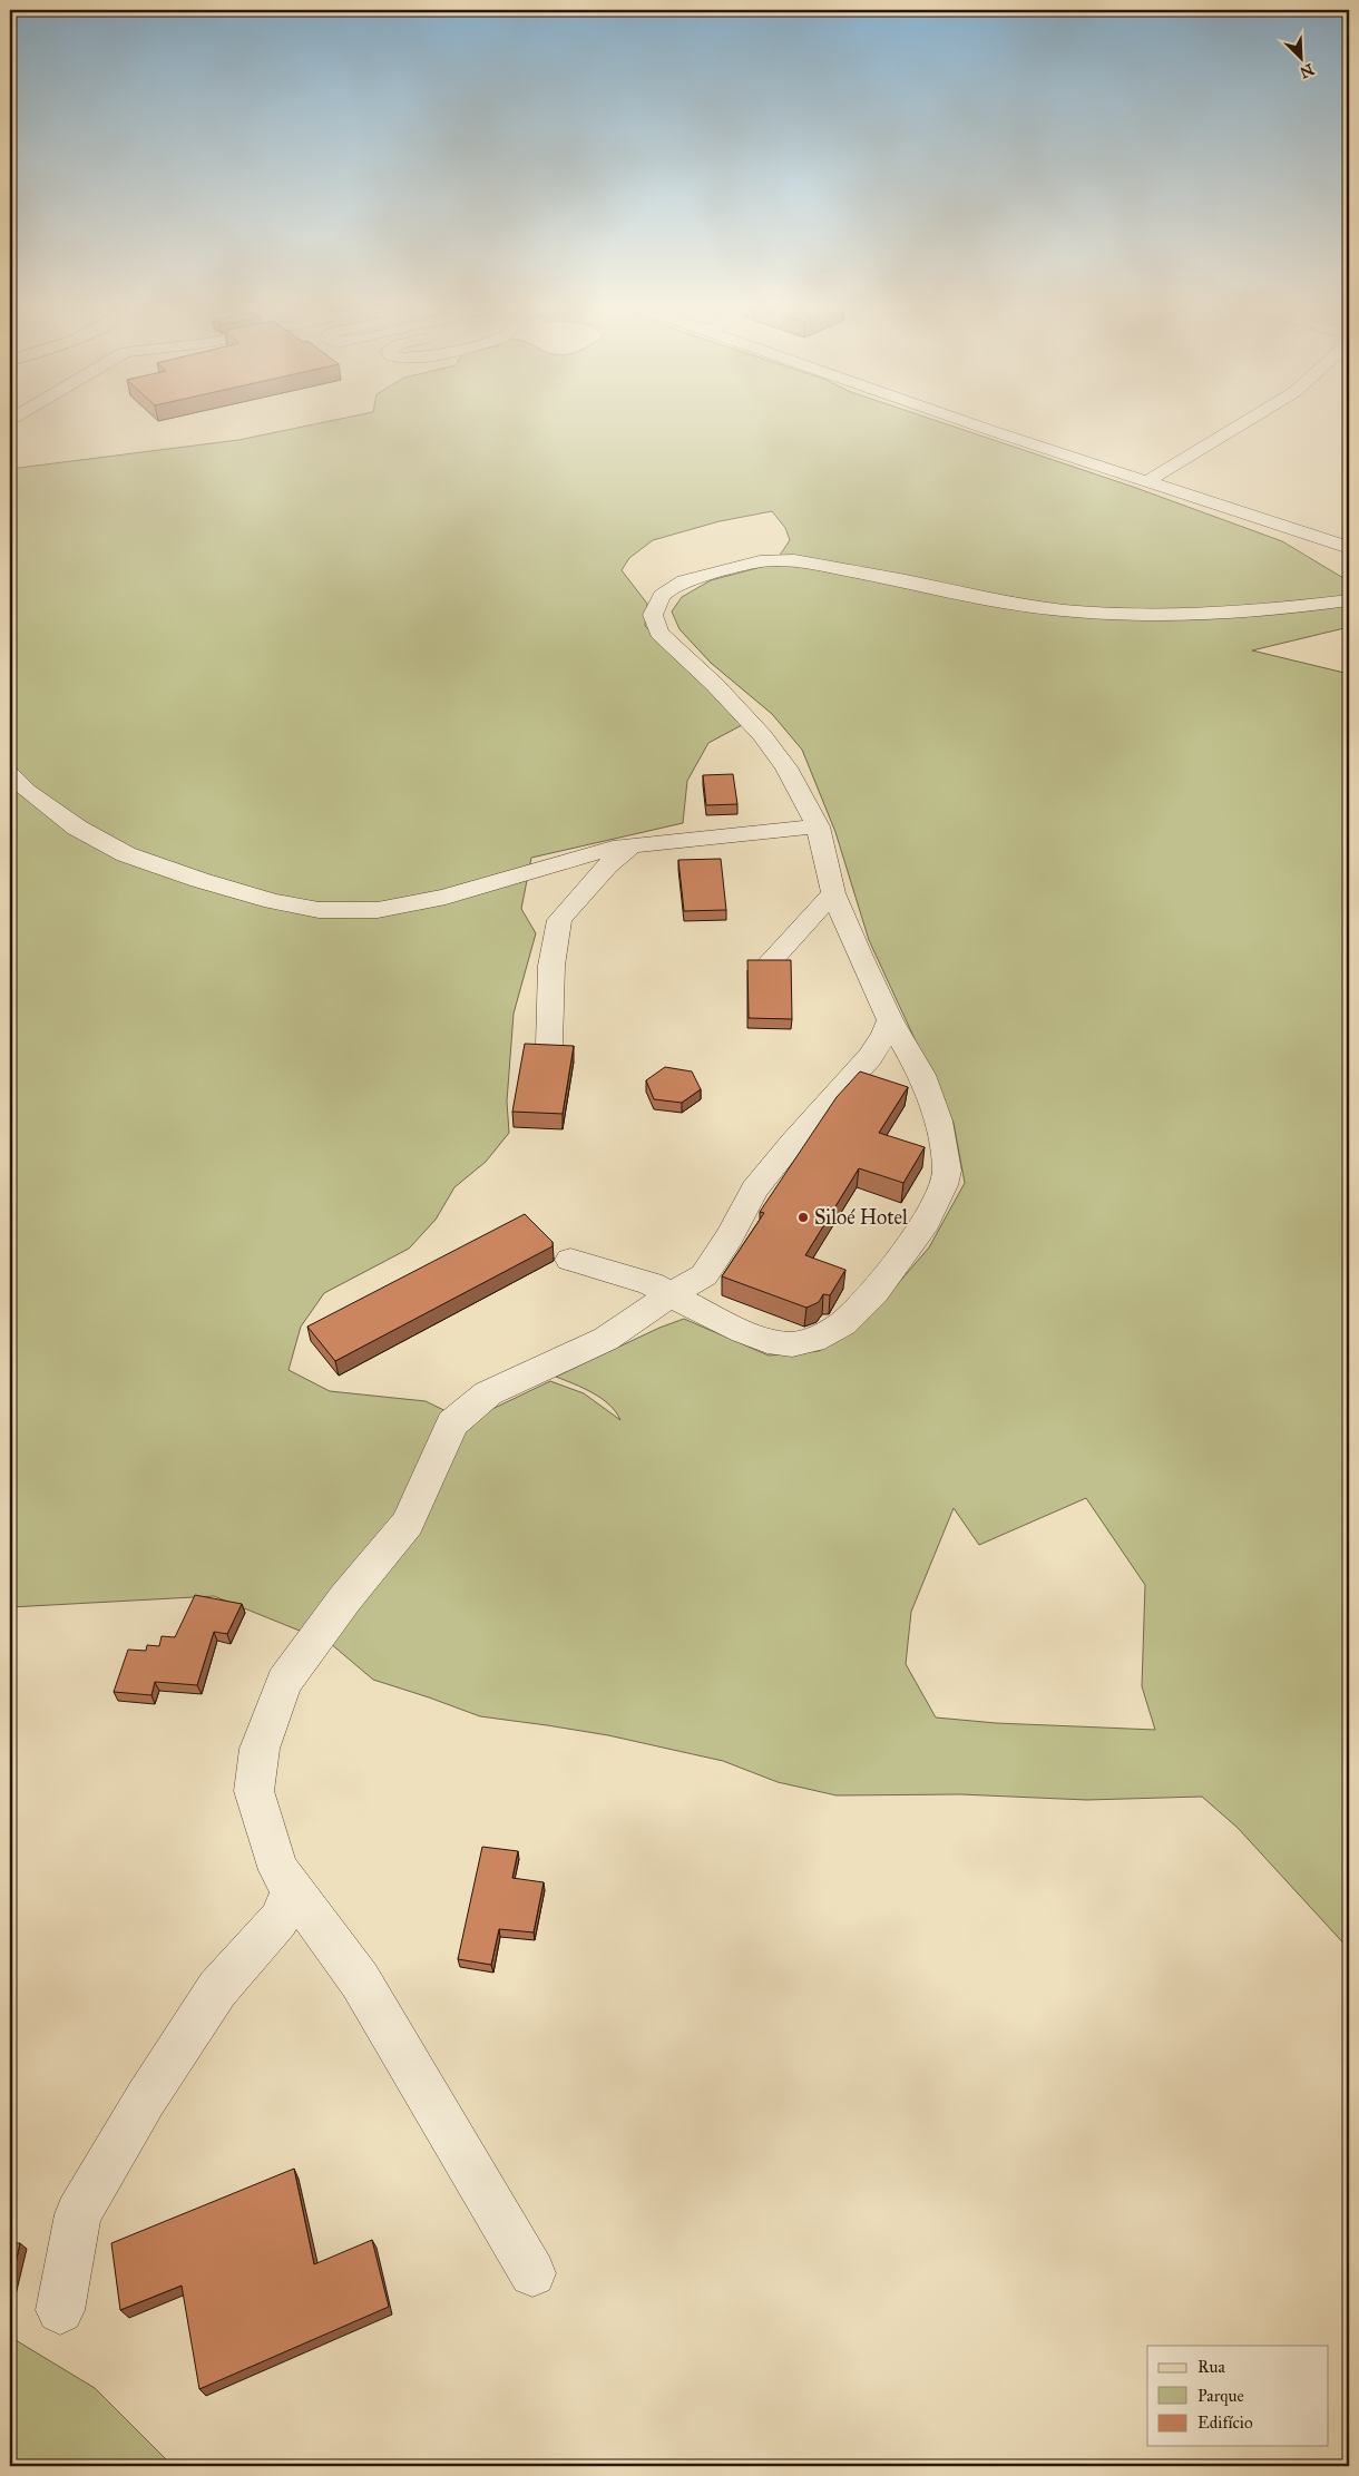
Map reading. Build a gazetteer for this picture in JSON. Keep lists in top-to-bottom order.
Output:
{
  "places": ["Siloé Hotel"],
  "legend": ["Rua", "Parque", "Edifício"],
  "north": "bottom right"
}
